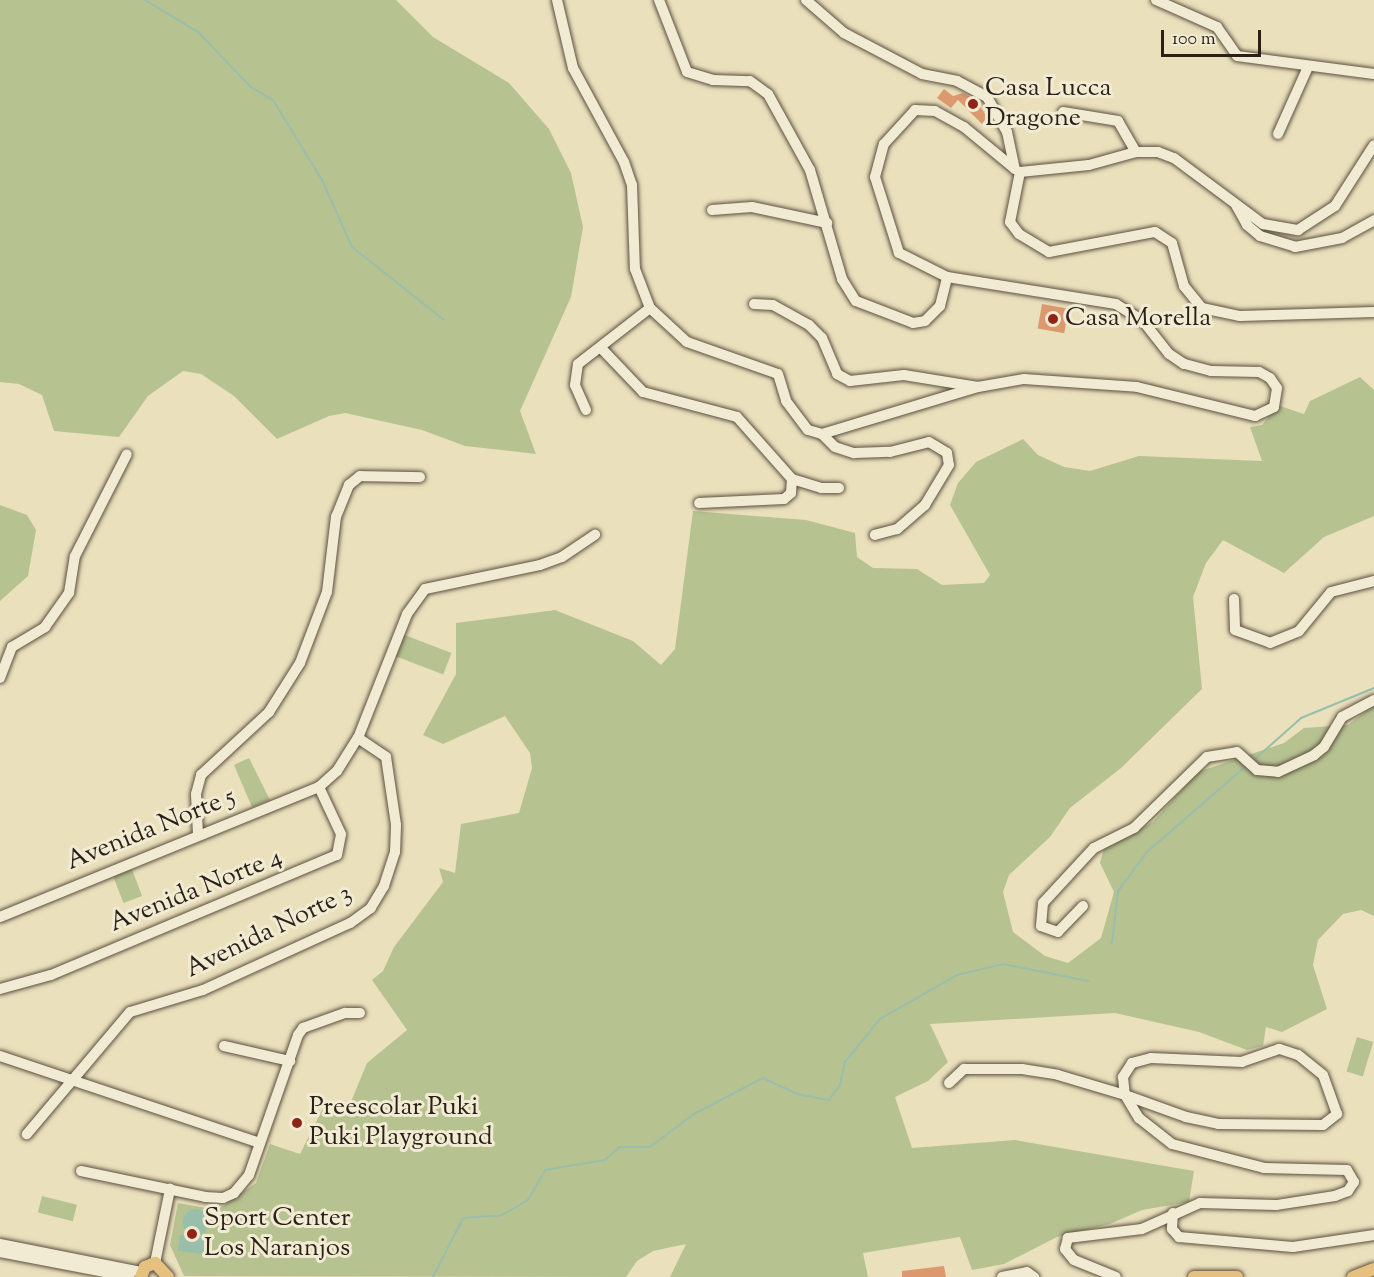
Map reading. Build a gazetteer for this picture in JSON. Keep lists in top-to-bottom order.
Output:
{
  "streets": {
    "street": ["Avenida Norte 5", "Avenida Norte 4", "Avenida Norte 3"]
  },
  "crossings": [
    ["Avenida Norte 5", "Avenida Norte 4"]
  ],
  "places": [
    "Casa Lucca Dragone",
    "Casa Morella",
    "Preescolar Puki Puki Playground",
    "Sport Center Los Naranjos"
  ],
  "scale_bar": "100 m"
}
